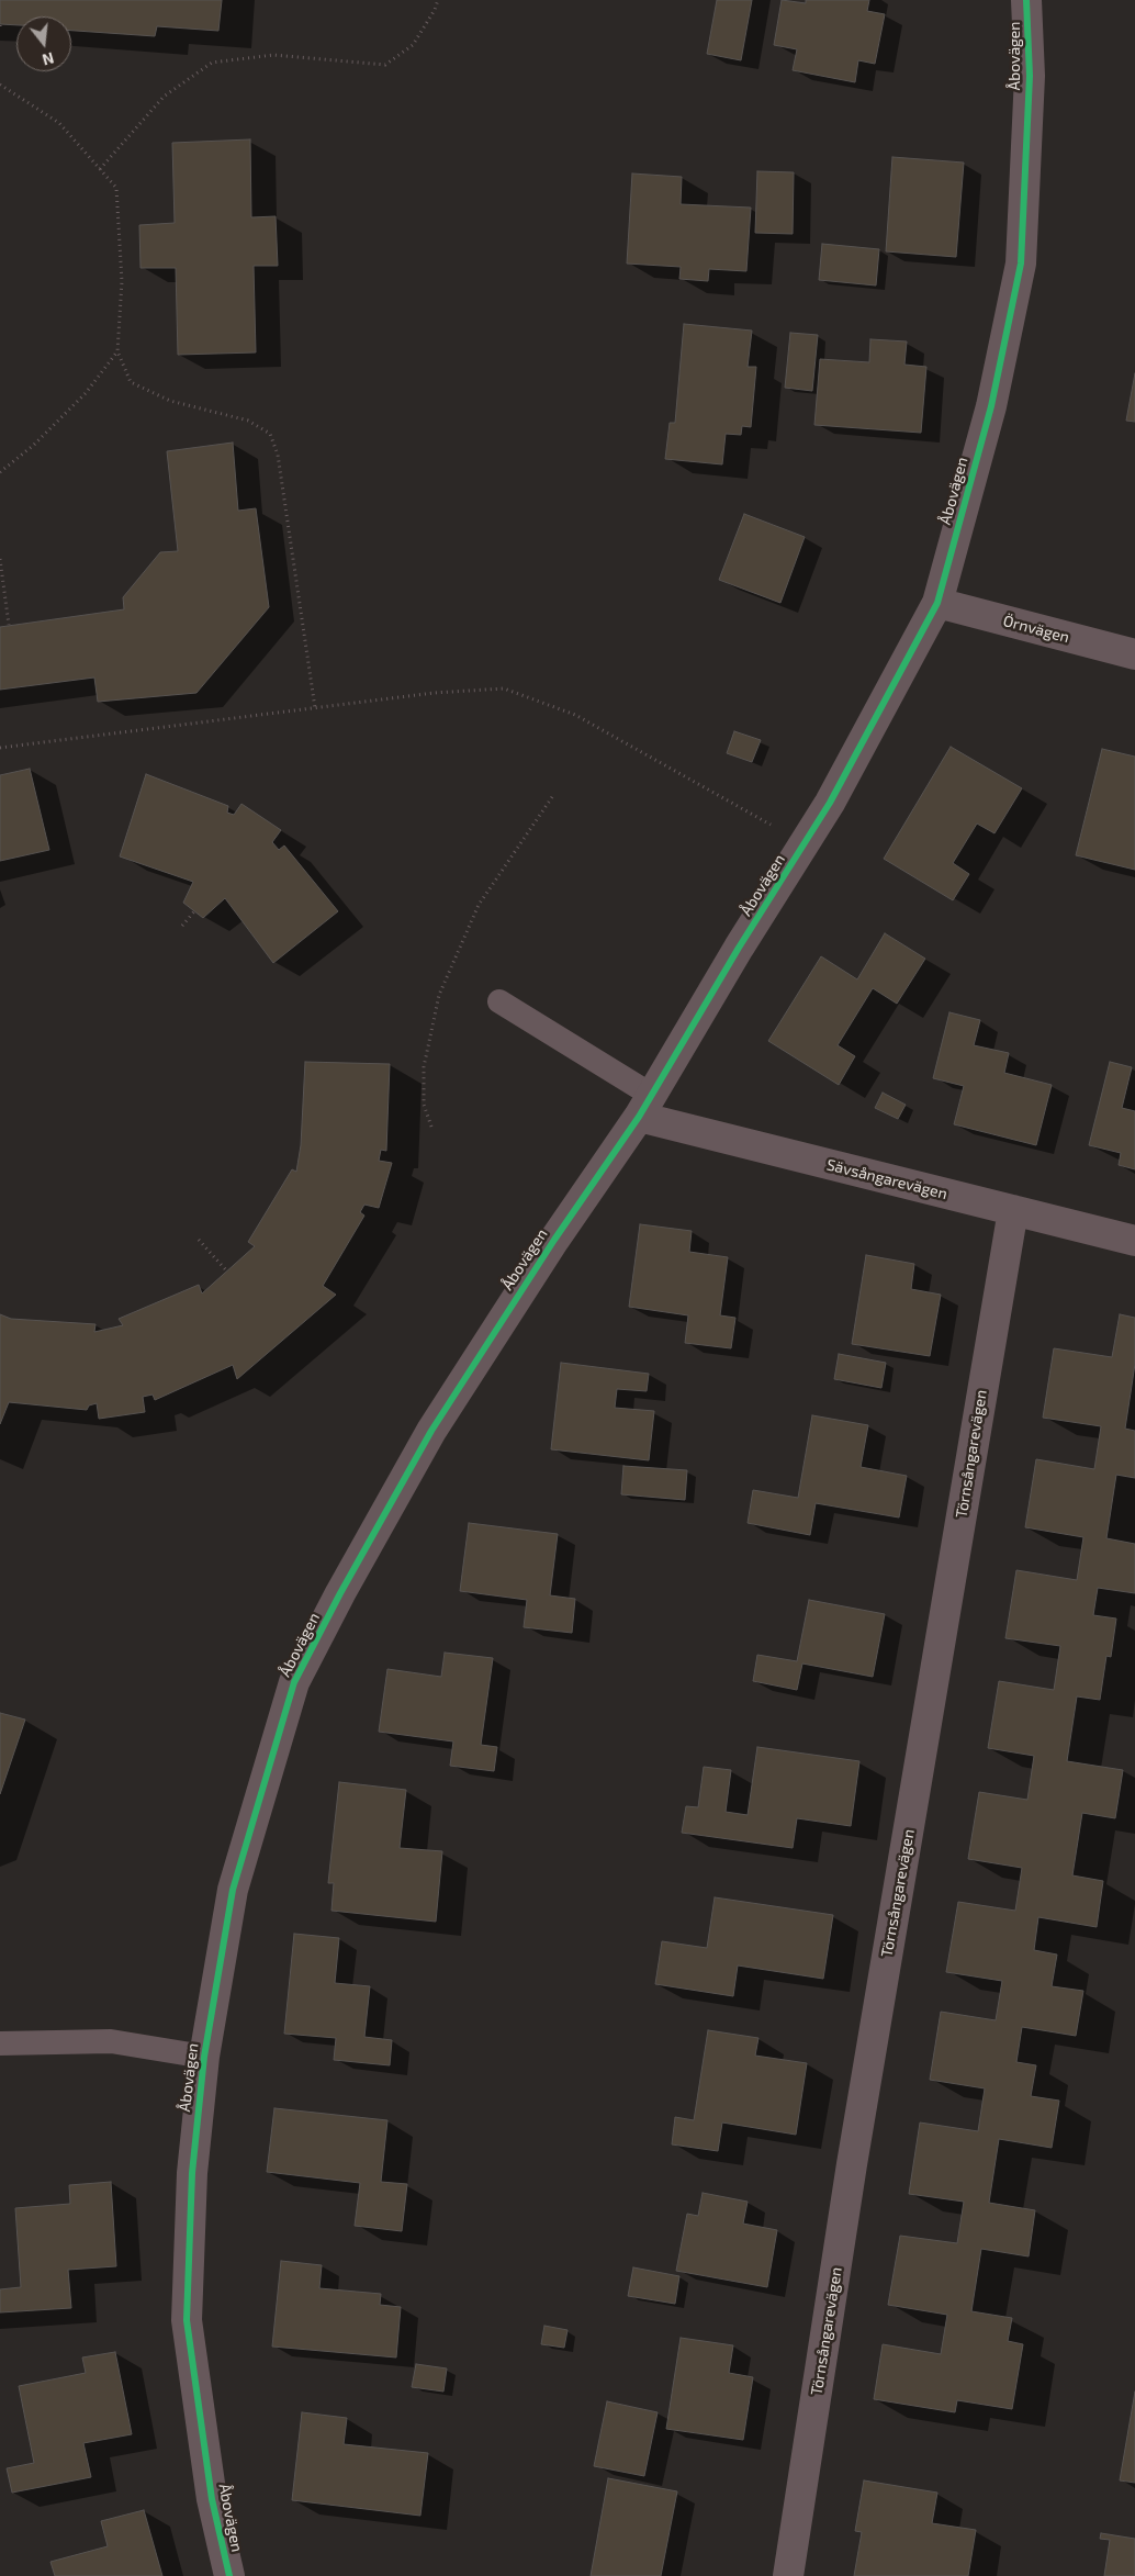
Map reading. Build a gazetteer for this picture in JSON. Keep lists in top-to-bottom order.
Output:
{
  "streets": {
    "street": [
      "Åbovägen",
      "Örnvägen",
      "Sävsångarevägen",
      "Törnsångarevägen"
    ]
  },
  "crossings": [
    ["Åbovägen", "Örnvägen"],
    ["Åbovägen", "Sävsångarevägen"],
    ["Sävsångarevägen", "Törnsångarevägen"]
  ],
  "north": "bottom"
}
